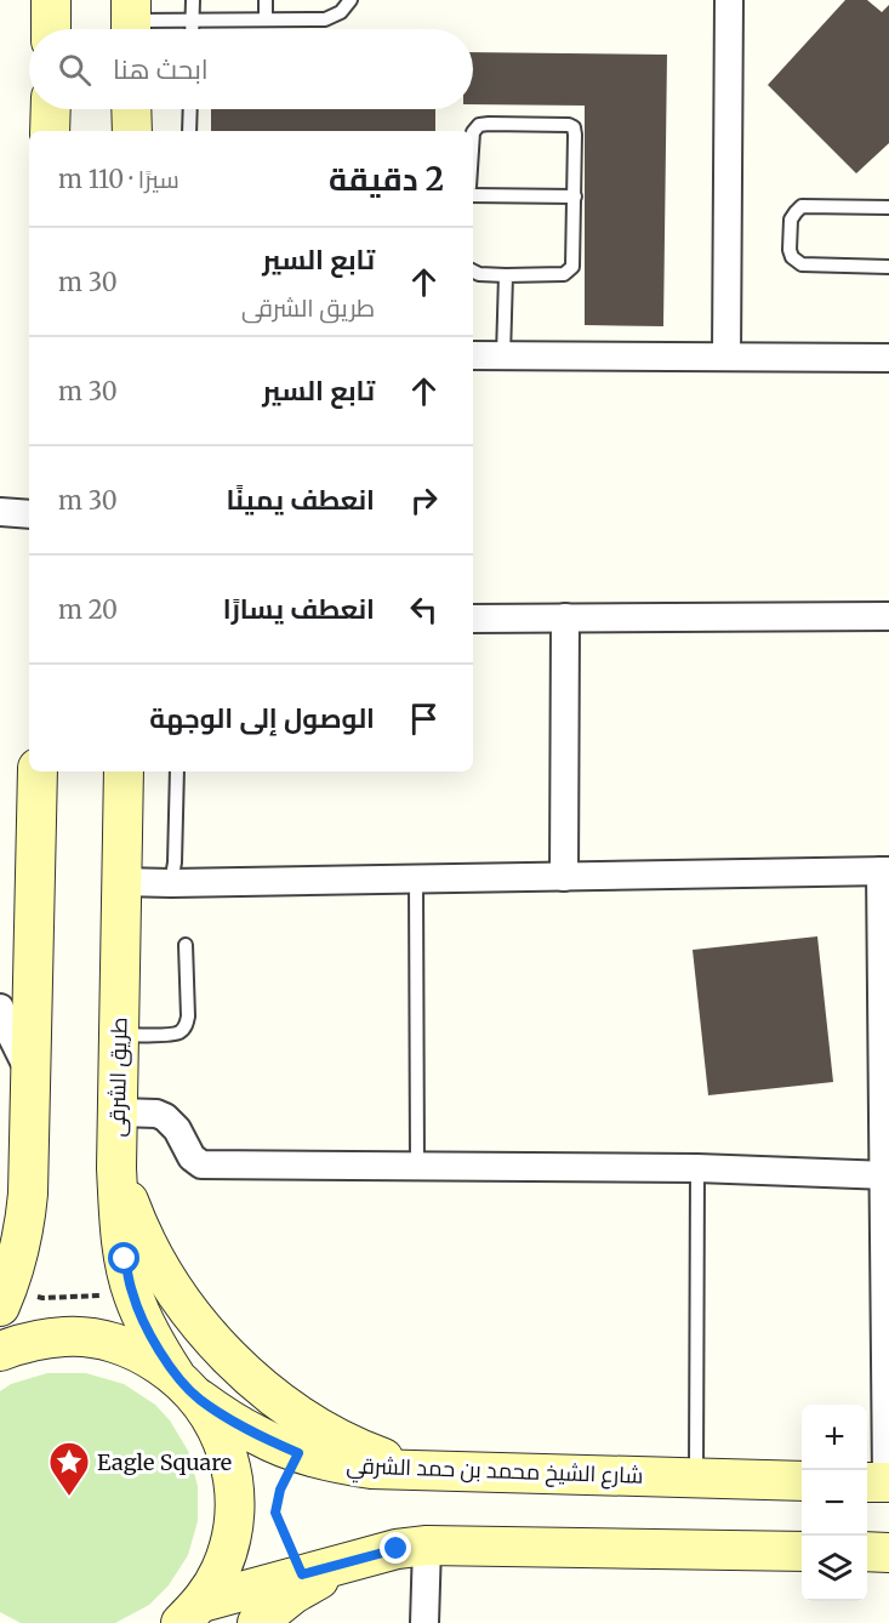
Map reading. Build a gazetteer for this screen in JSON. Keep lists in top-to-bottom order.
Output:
{
  "streets": {
    "main road": ["طريق الشرقى", "شارع الشيخ محمد بن حمد الشرقي"]
  },
  "crossings": [
    ["طريق الشرقى", "شارع الشيخ محمد بن حمد الشرقي"]
  ],
  "places": {
    "place": ["Eagle Square"]
  },
  "page": {
    "search": "ابحث هنا",
    "heading": ["2 دقيقة", "سيرًا · 110 m"],
    "list": [
      ["تابع السير", "طريق الشرقى", "30 m"],
      ["تابع السير", "30 m"],
      ["انعطف يمينًا", "30 m"],
      ["انعطف يسارًا", "20 m"],
      "الوصول إلى الوجهة"
    ],
    "map_buttons": ["+", "−"]
  }
}
